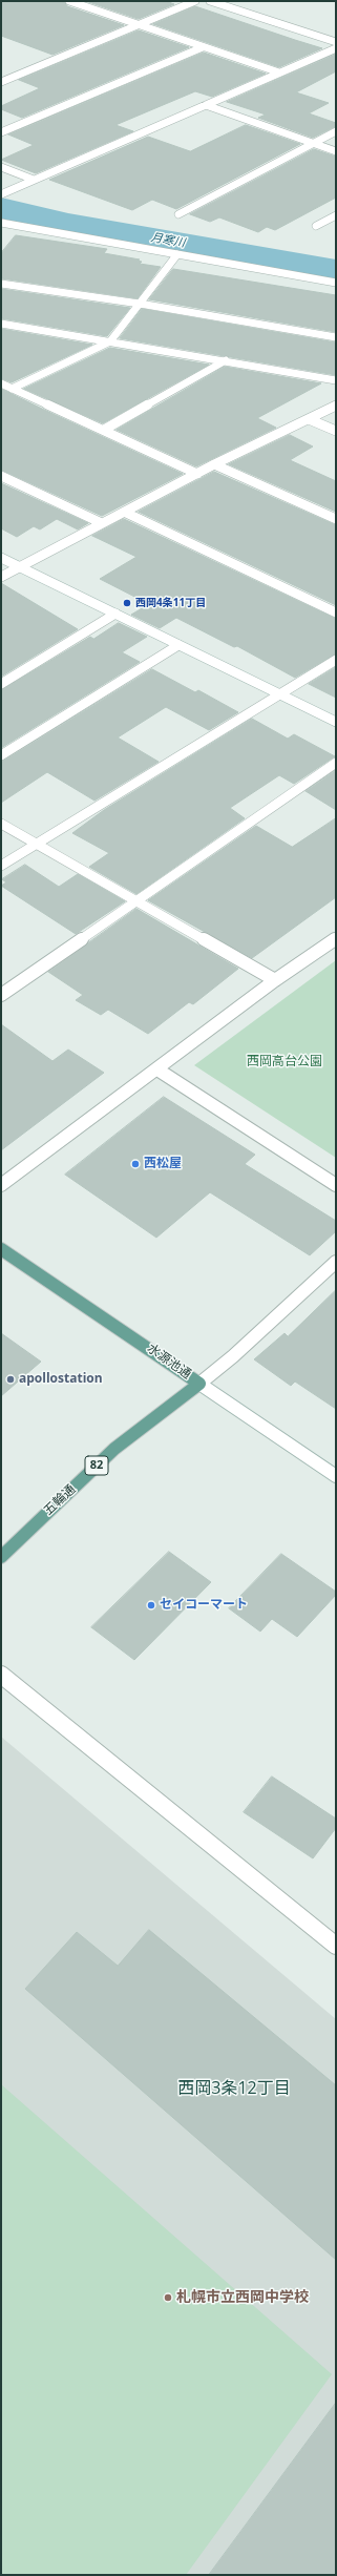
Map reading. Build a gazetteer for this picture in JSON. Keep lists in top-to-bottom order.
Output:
{
  "streets": {
    "main road": ["水源池通", "82", "五輪通"]
  },
  "crossings": [
    ["水源池通", "五輪通"]
  ],
  "districts": ["西岡3条12丁目"],
  "water": ["月寒川"],
  "parks": ["西岡高台公園"],
  "places": [
    "西岡4条11丁目",
    "西松屋",
    "apollostation",
    "セイコーマート",
    "札幌市立西岡中学校"
  ]
}
